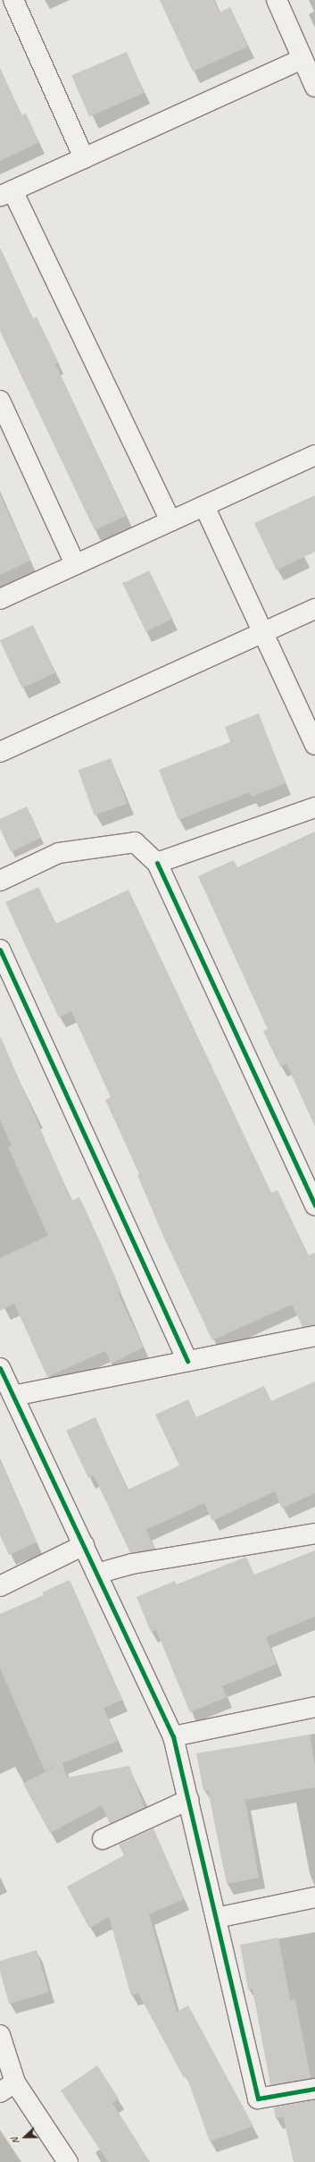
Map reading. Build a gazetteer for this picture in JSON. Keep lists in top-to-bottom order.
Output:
{
  "north": "left"
}
